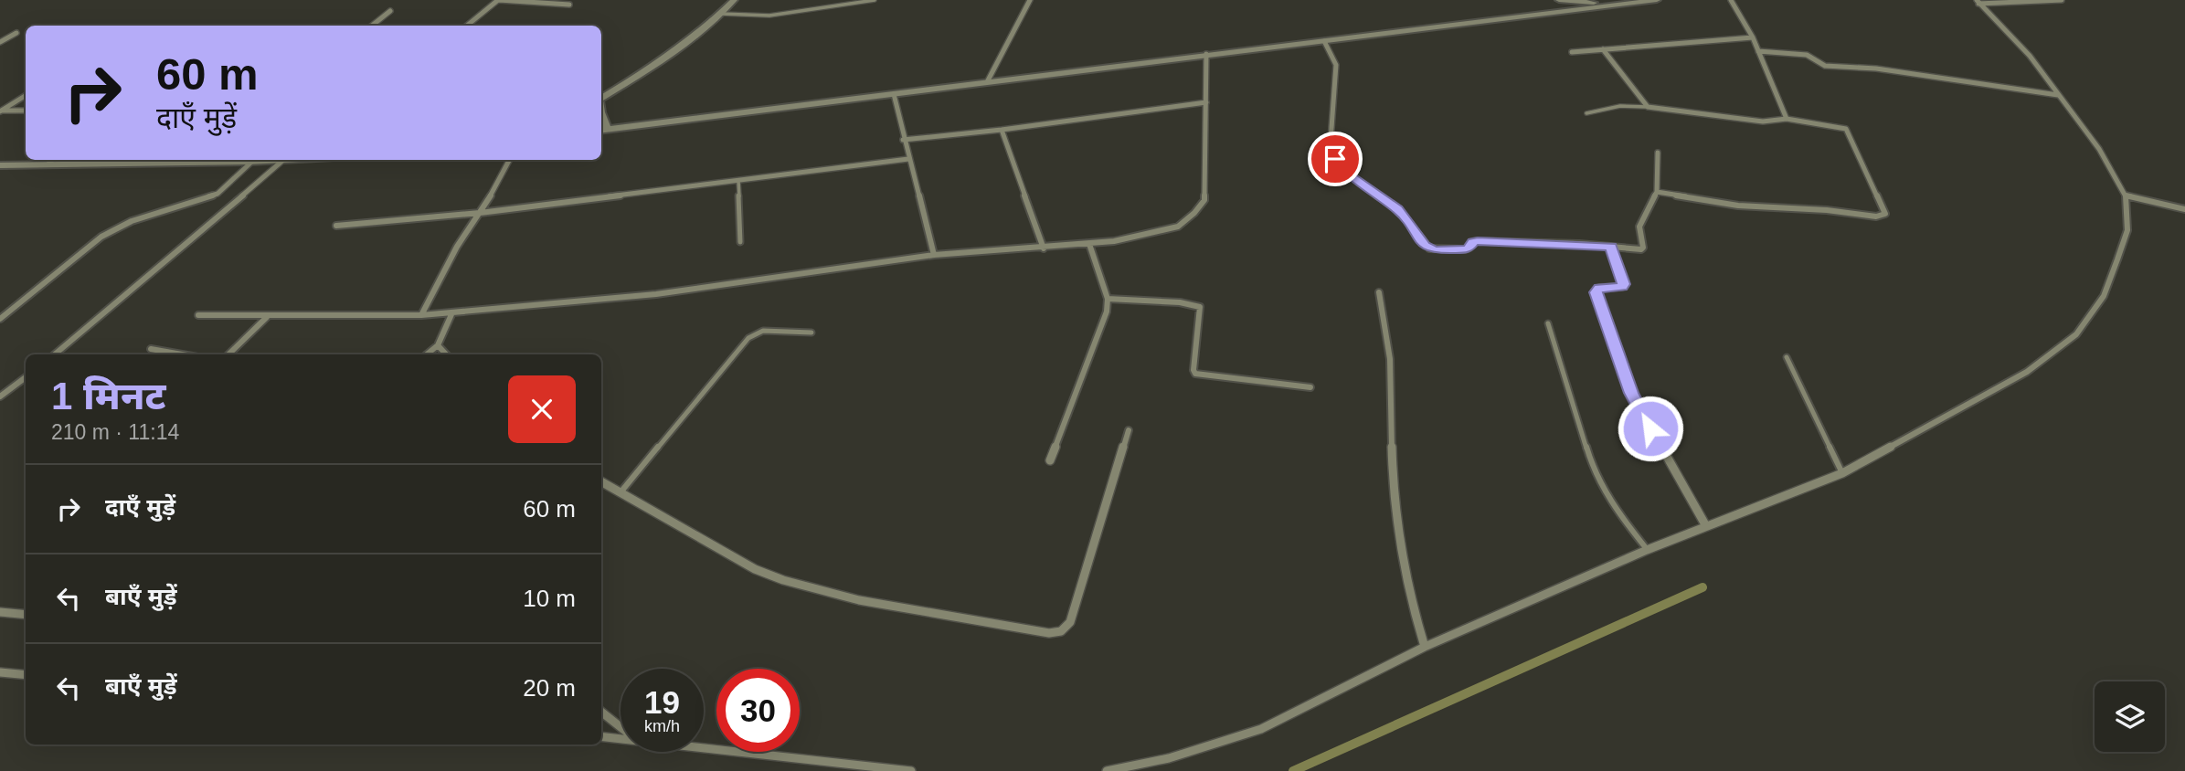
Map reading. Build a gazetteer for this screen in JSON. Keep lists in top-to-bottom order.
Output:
{
  "page": {
    "turn": ["60 m", "दाएँ मुड़ें"],
    "heading": ["1 मिनट", "210 m · 11:14"],
    "list": [
      {
        "name": "दाएँ मुड़ें",
        "value": "60 m"
      },
      {
        "name": "बाएँ मुड़ें",
        "value": "10 m"
      },
      {
        "name": "बाएँ मुड़ें",
        "value": "20 m"
      }
    ],
    "speed": "19 km/h",
    "limit": "30"
  }
}
